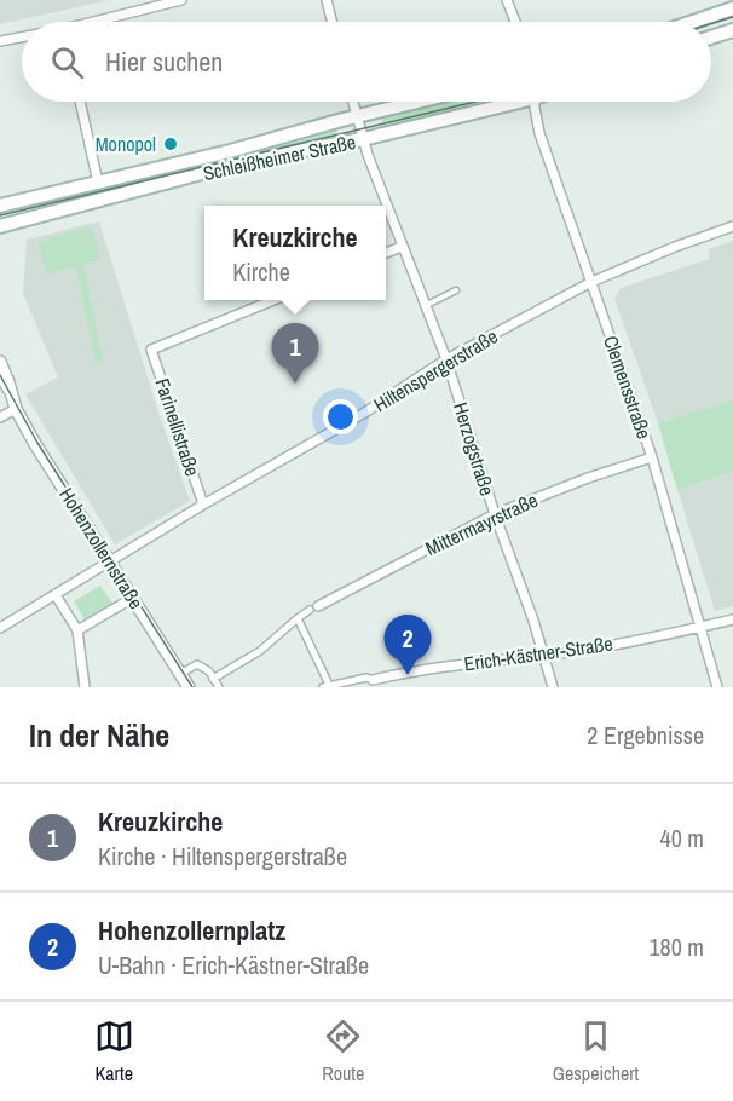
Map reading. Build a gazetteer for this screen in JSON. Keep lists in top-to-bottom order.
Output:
{
  "streets": {
    "main road": ["Schleißheimer Straße"],
    "street": [
      "Hiltenspergerstraße",
      "Clemensstraße",
      "Farinellistraße",
      "Herzogstraße",
      "Mittermayrstraße",
      "Hohenzollernstraße",
      "Erich-Kästner-Straße"
    ]
  },
  "crossings": [
    ["Schleißheimer Straße", "Herzogstraße"],
    ["Hiltenspergerstraße", "Clemensstraße"],
    ["Hiltenspergerstraße", "Farinellistraße"],
    ["Hiltenspergerstraße", "Herzogstraße"],
    ["Hiltenspergerstraße", "Hohenzollernstraße"],
    ["Clemensstraße", "Mittermayrstraße"],
    ["Clemensstraße", "Erich-Kästner-Straße"],
    ["Herzogstraße", "Mittermayrstraße"],
    ["Herzogstraße", "Erich-Kästner-Straße"]
  ],
  "places": ["Monopol"],
  "page": {
    "search": "Hier suchen",
    "popup": ["Kreuzkirche", "Kirche"],
    "pins": ["1", "2"],
    "heading": ["In der Nähe", "2 Ergebnisse"],
    "list": [
      {
        "mark": "1",
        "name": "Kreuzkirche",
        "note": "Kirche · Hiltenspergerstraße",
        "value": "40 m"
      },
      {
        "mark": "2",
        "name": "Hohenzollernplatz",
        "note": "U-Bahn · Erich-Kästner-Straße",
        "value": "180 m"
      }
    ],
    "nav": ["Karte", "Route", "Gespeichert"]
  }
}
